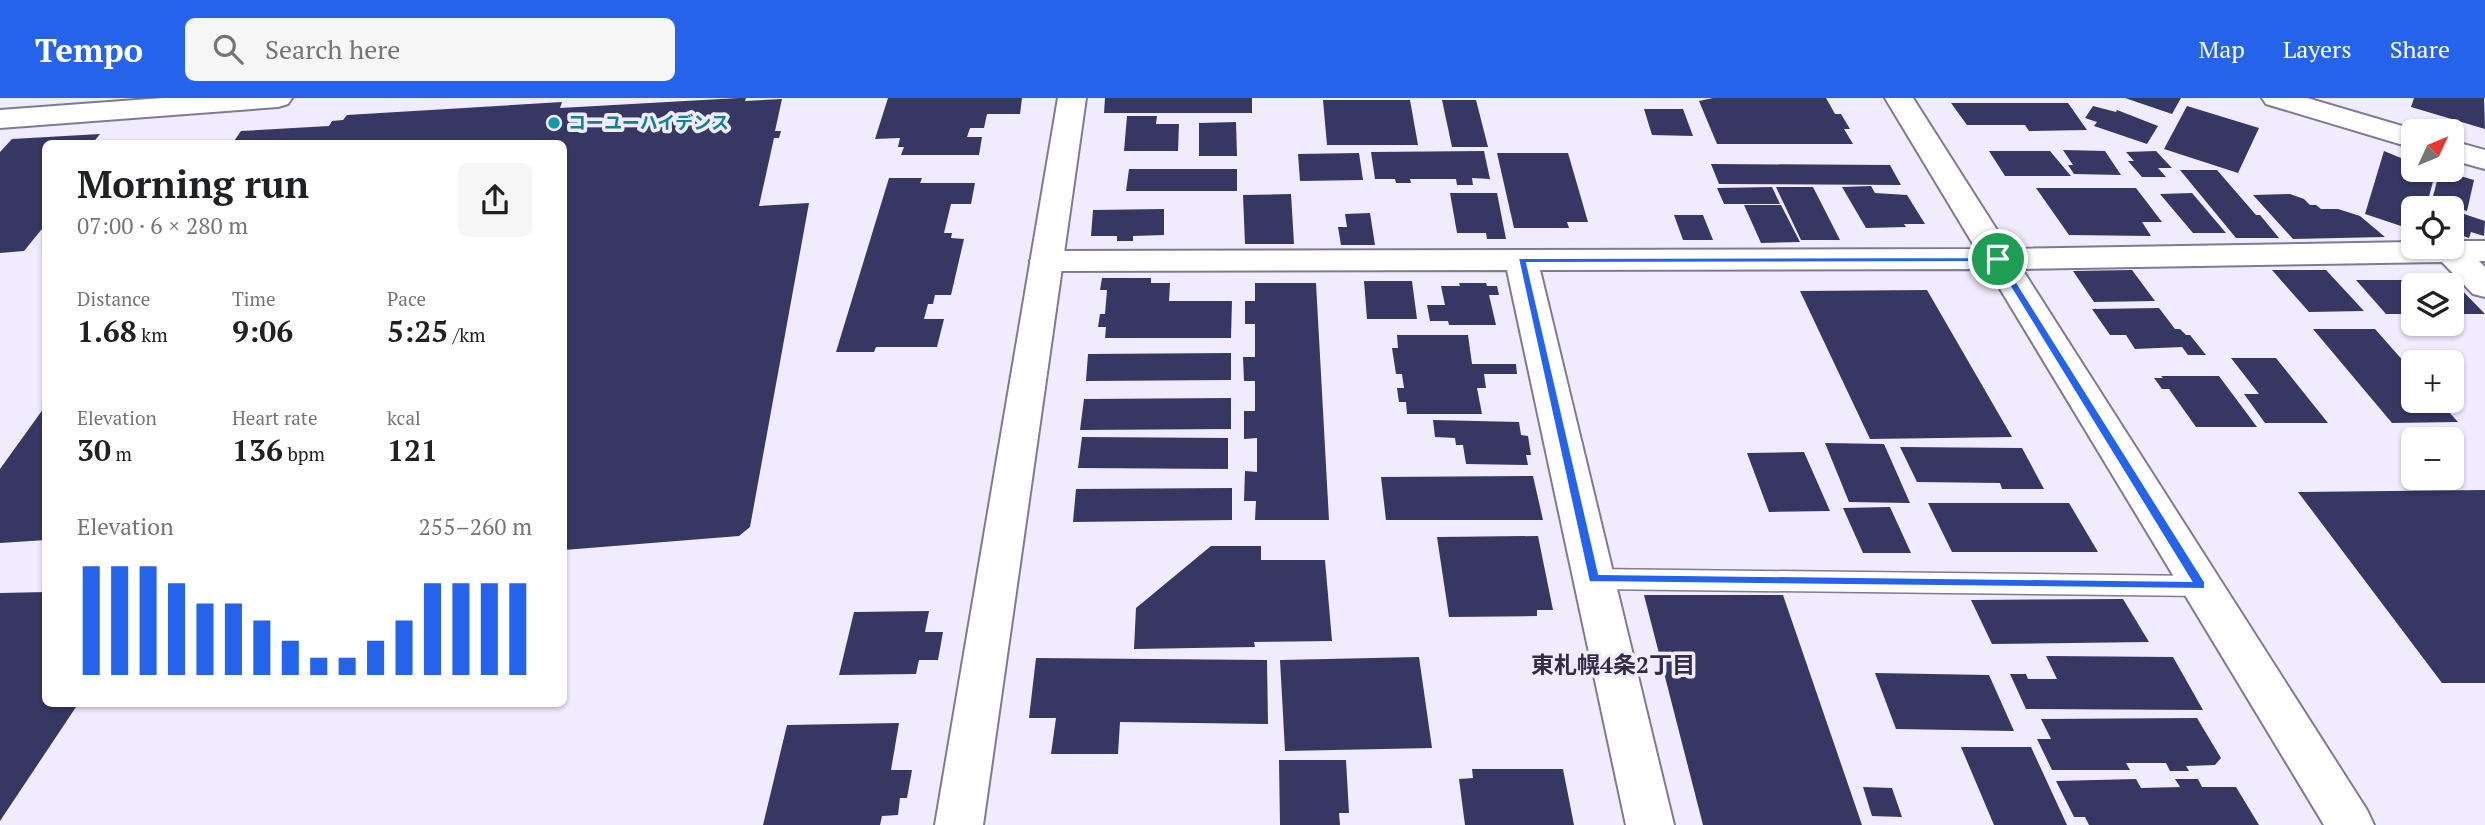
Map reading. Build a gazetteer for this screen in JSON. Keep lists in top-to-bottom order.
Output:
{
  "districts": ["東札幌4条2丁目"],
  "places": ["コーユーハイデンス"],
  "north": "top right",
  "page": {
    "header": "Tempo",
    "search": "Search here",
    "nav": ["Map", "Layers", "Share"],
    "map_buttons": ["+", "−"],
    "heading": ["Morning run", "07:00 · 6 × 280 m"],
    "stats": [
      ["Distance", "1.68 km"],
      ["Time", "9:06"],
      ["Pace", "5:25 /km"],
      ["Elevation", "30 m"],
      ["Heart rate", "136 bpm"],
      ["kcal", "121"]
    ],
    "chart": ["Elevation", "255–260 m"]
  }
}
